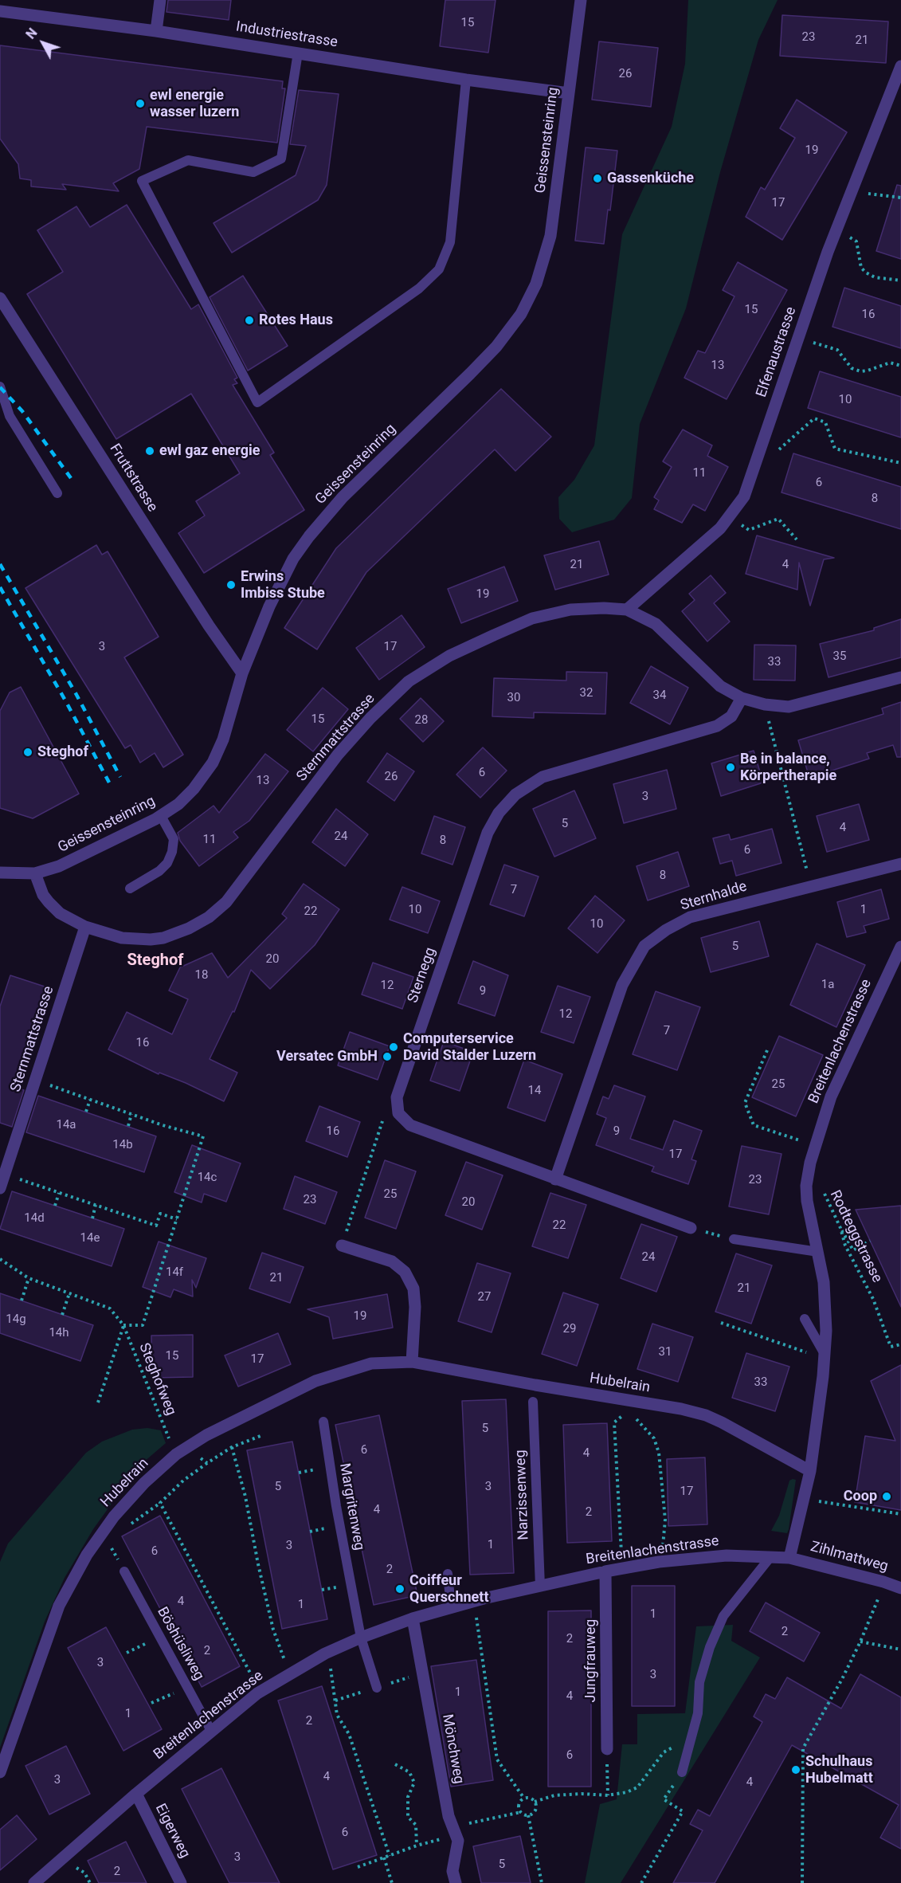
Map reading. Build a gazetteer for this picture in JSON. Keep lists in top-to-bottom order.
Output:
{
  "streets": {
    "street": [
      "Industriestrasse",
      "Geissensteinring",
      "Elfenaustrasse",
      "Fruttstrasse",
      "Sternmattstrasse",
      "Sternhalde",
      "Sternegg",
      "Breitenlachenstrasse",
      "Hubelrain",
      "Zihlmattweg",
      "Jungfrauweg",
      "Mönchweg",
      "Eigerweg"
    ],
    "lane": ["Narzissenweg", "Margritenweg", "Böshüsliweg"],
    "path": ["Rodteggstrasse", "Steghofweg"]
  },
  "crossings": [
    ["Industriestrasse", "Geissensteinring"],
    ["Geissensteinring", "Fruttstrasse"],
    ["Geissensteinring", "Sternmattstrasse"],
    ["Elfenaustrasse", "Sternmattstrasse"],
    ["Sternmattstrasse", "Sternegg"],
    ["Sternhalde", "Sternegg"],
    ["Breitenlachenstrasse", "Hubelrain"],
    ["Breitenlachenstrasse", "Narzissenweg"],
    ["Breitenlachenstrasse", "Margritenweg"],
    ["Breitenlachenstrasse", "Zihlmattweg"],
    ["Breitenlachenstrasse", "Böshüsliweg"],
    ["Breitenlachenstrasse", "Jungfrauweg"],
    ["Breitenlachenstrasse", "Mönchweg"],
    ["Breitenlachenstrasse", "Eigerweg"]
  ],
  "districts": ["Steghof"],
  "places": [
    "ewl energie wasser luzern",
    "Gassenküche",
    "Rotes Haus",
    "ewl gaz energie",
    "Erwins Imbiss Stube",
    "Steghof",
    "Be in balance, Körpertherapie",
    "Computerservice David Stalder Luzern",
    "Versatec GmbH",
    "Coop",
    "Coiffeur Querschnett",
    "Schulhaus Hubelmatt"
  ],
  "house_numbers": [
    "15",
    "23",
    "21",
    "26",
    "19",
    "17",
    "15",
    "16",
    "13",
    "10",
    "11",
    "6",
    "8",
    "21",
    "4",
    "19",
    "3",
    "17",
    "35",
    "33",
    "32",
    "34",
    "30",
    "15",
    "28",
    "6",
    "26",
    "13",
    "3",
    "5",
    "4",
    "24",
    "11",
    "8",
    "6",
    "8",
    "7",
    "10",
    "1",
    "22",
    "10",
    "5",
    "20",
    "18",
    "1a",
    "12",
    "9",
    "12",
    "7",
    "16",
    "25",
    "14",
    "14a",
    "16",
    "9",
    "14b",
    "17",
    "14c",
    "23",
    "25",
    "23",
    "20",
    "14d",
    "22",
    "14e",
    "24",
    "14f",
    "21",
    "21",
    "27",
    "19",
    "14g",
    "29",
    "14h",
    "31",
    "15",
    "17",
    "33",
    "5",
    "6",
    "4",
    "5",
    "3",
    "17",
    "4",
    "2",
    "1",
    "3",
    "6",
    "2",
    "4",
    "1",
    "1",
    "2",
    "2",
    "2",
    "3",
    "3",
    "1",
    "4",
    "1",
    "2",
    "6",
    "4",
    "3",
    "4",
    "6",
    "3",
    "5",
    "2"
  ],
  "north": "top left"
}
